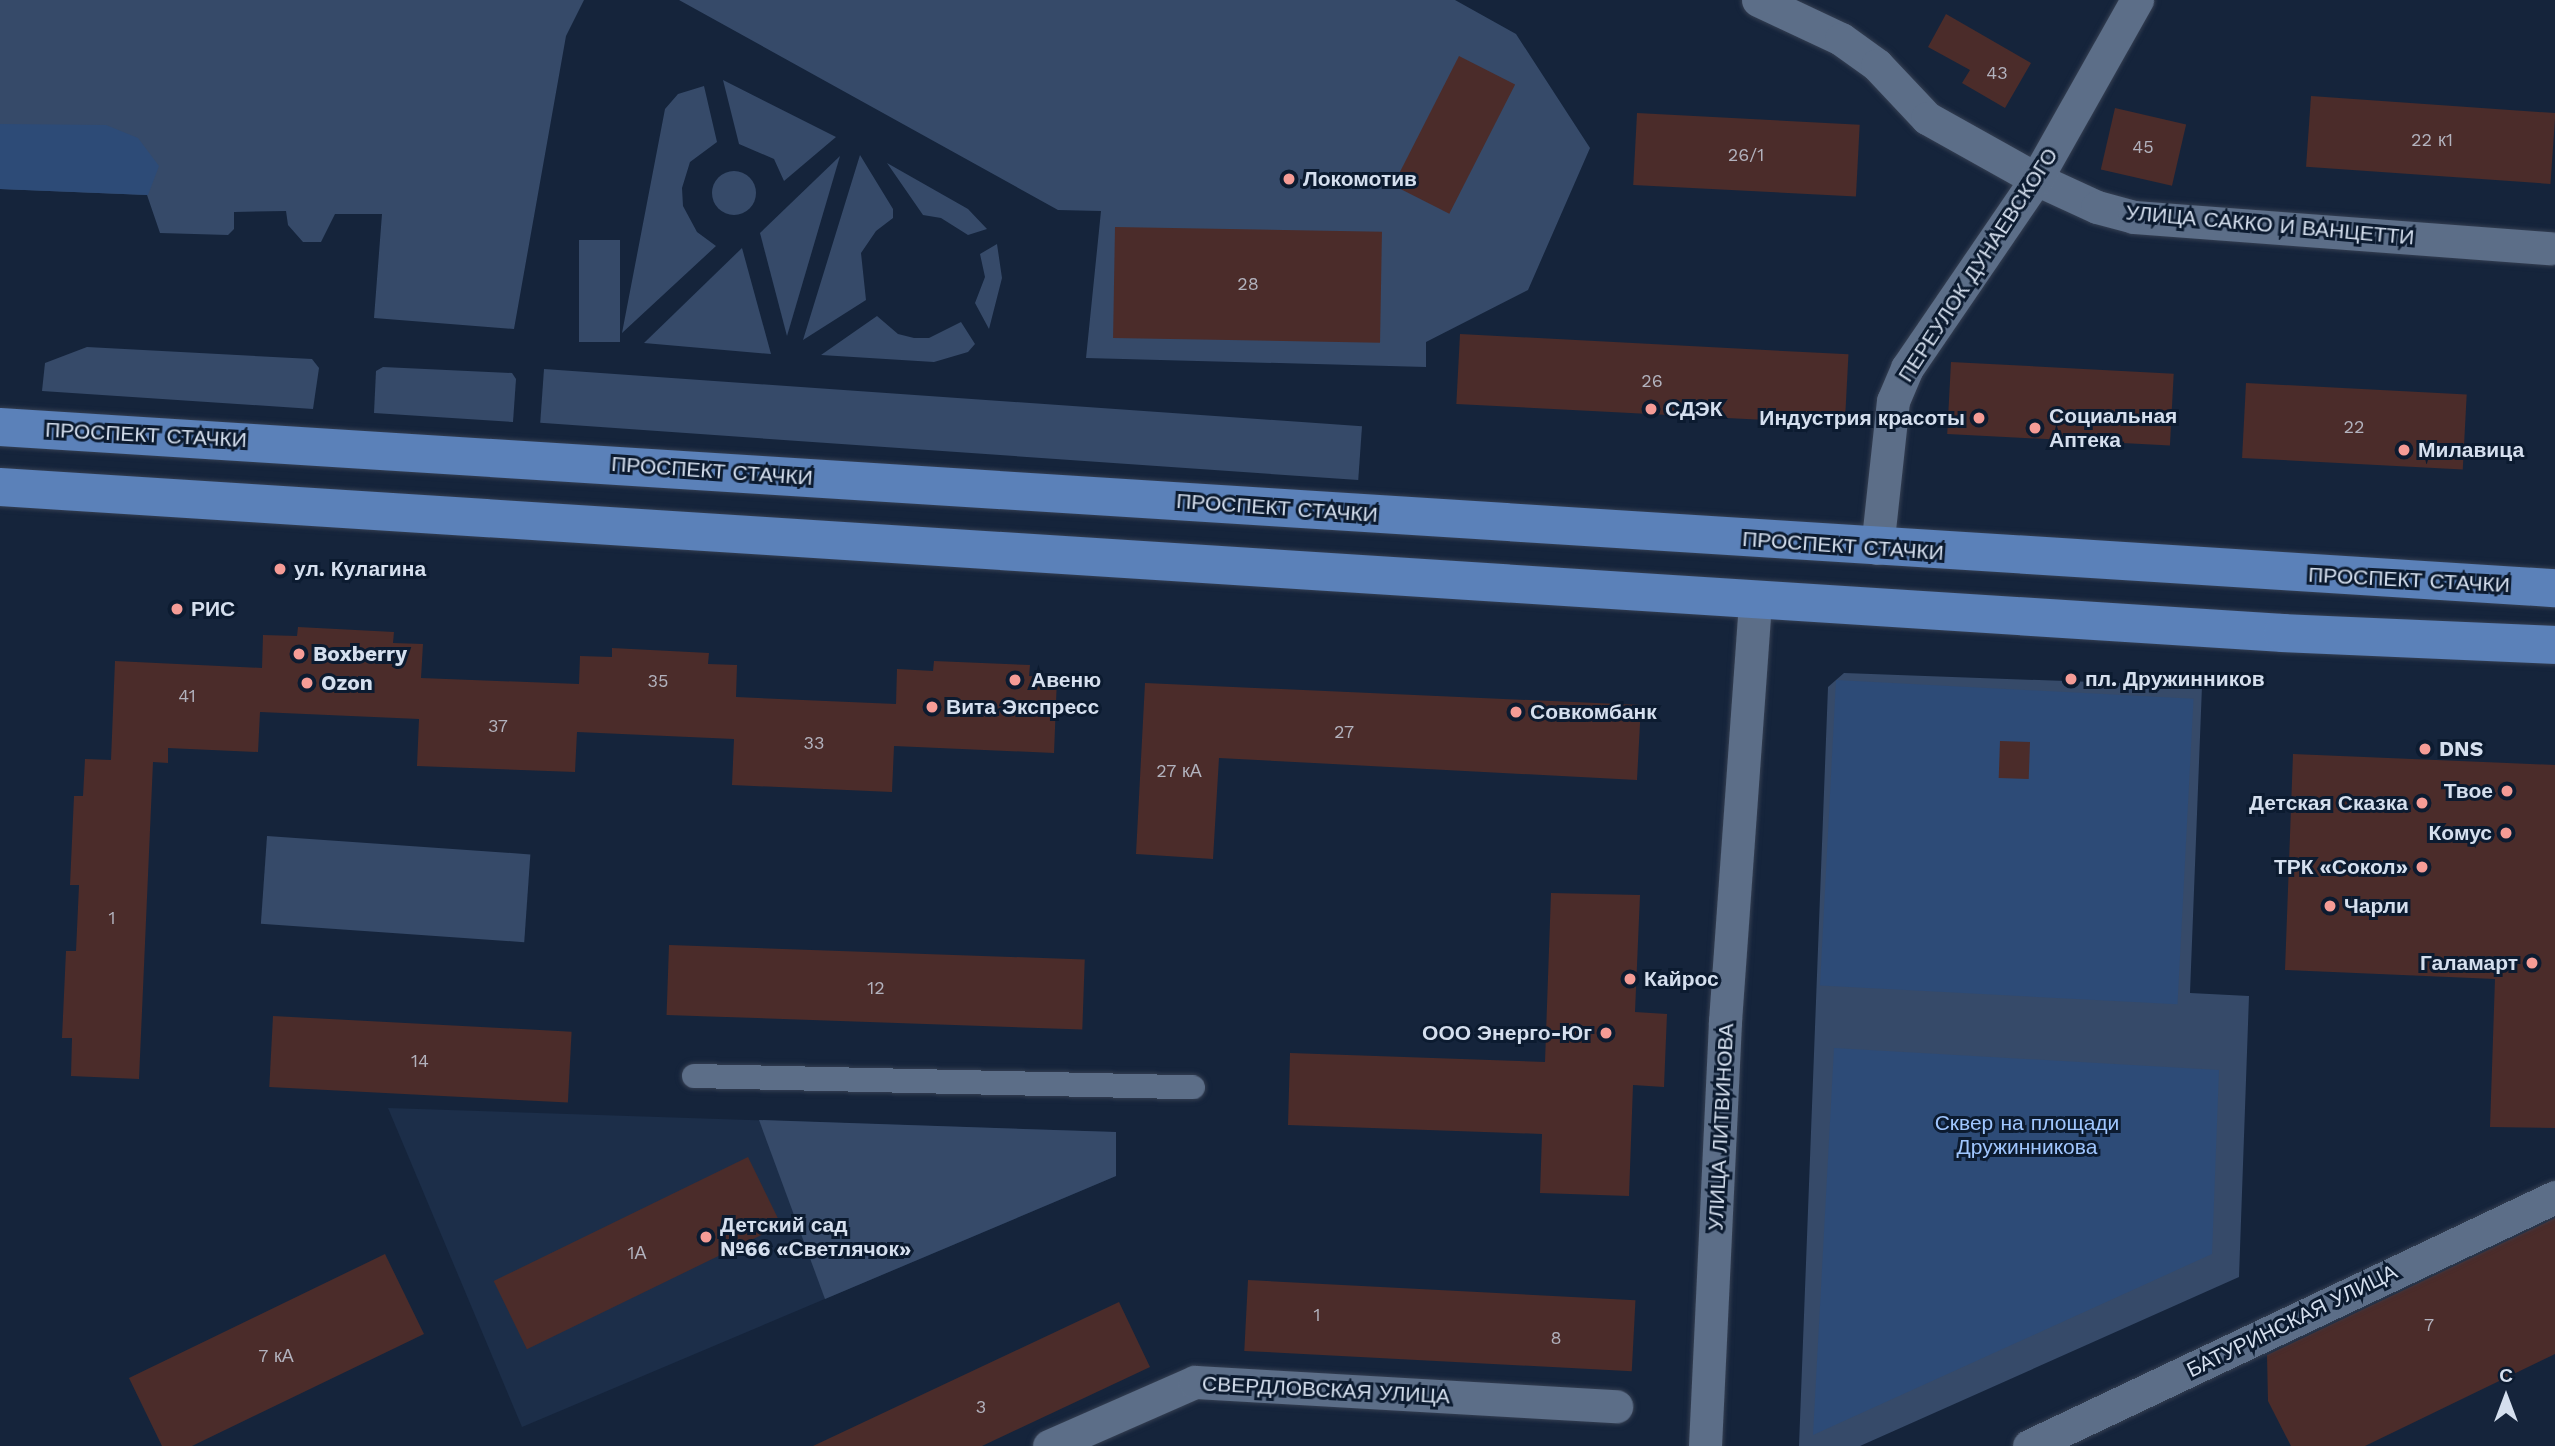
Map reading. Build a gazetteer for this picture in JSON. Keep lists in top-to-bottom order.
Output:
{
  "streets": {
    "main road": ["ПРОСПЕКТ СТАЧКИ"],
    "street": [
      "УЛИЦА САККО И ВАНЦЕТТИ",
      "ПЕРЕУЛОК ДУНАЕВСКОГО",
      "УЛИЦА ЛИТВИНОВА",
      "БАТУРИНСКАЯ УЛИЦА",
      "СВЕРДЛОВСКАЯ УЛИЦА"
    ]
  },
  "crossings": [
    ["УЛИЦА САККО И ВАНЦЕТТИ", "ПЕРЕУЛОК ДУНАЕВСКОГО"],
    ["ПЕРЕУЛОК ДУНАЕВСКОГО", "ПРОСПЕКТ СТАЧКИ"]
  ],
  "parks": ["Сквер на площади Дружинникова"],
  "places": [
    "Локомотив",
    "СДЭК",
    "Индустрия красоты",
    "Социальная Аптека",
    "Милавица",
    "ул. Кулагина",
    "РИС",
    "Boxberry",
    "пл. Дружинников",
    "Авеню",
    "Ozon",
    "Вита Экспресс",
    "Совкомбанк",
    "DNS",
    "Твое",
    "Детская Сказка",
    "Комус",
    "ТРК «Сокол»",
    "Чарли",
    "Галамарт",
    "Кайрос",
    "ООО Энерго-Юг",
    "Детский сад №66 «Светлячок»"
  ],
  "house_numbers": [
    "43",
    "22 к1",
    "45",
    "26/1",
    "28",
    "26",
    "22",
    "35",
    "41",
    "37",
    "27",
    "33",
    "27 кА",
    "1",
    "12",
    "14",
    "1А",
    "1",
    "7",
    "8",
    "7 кА",
    "3"
  ],
  "north": "top"
}
